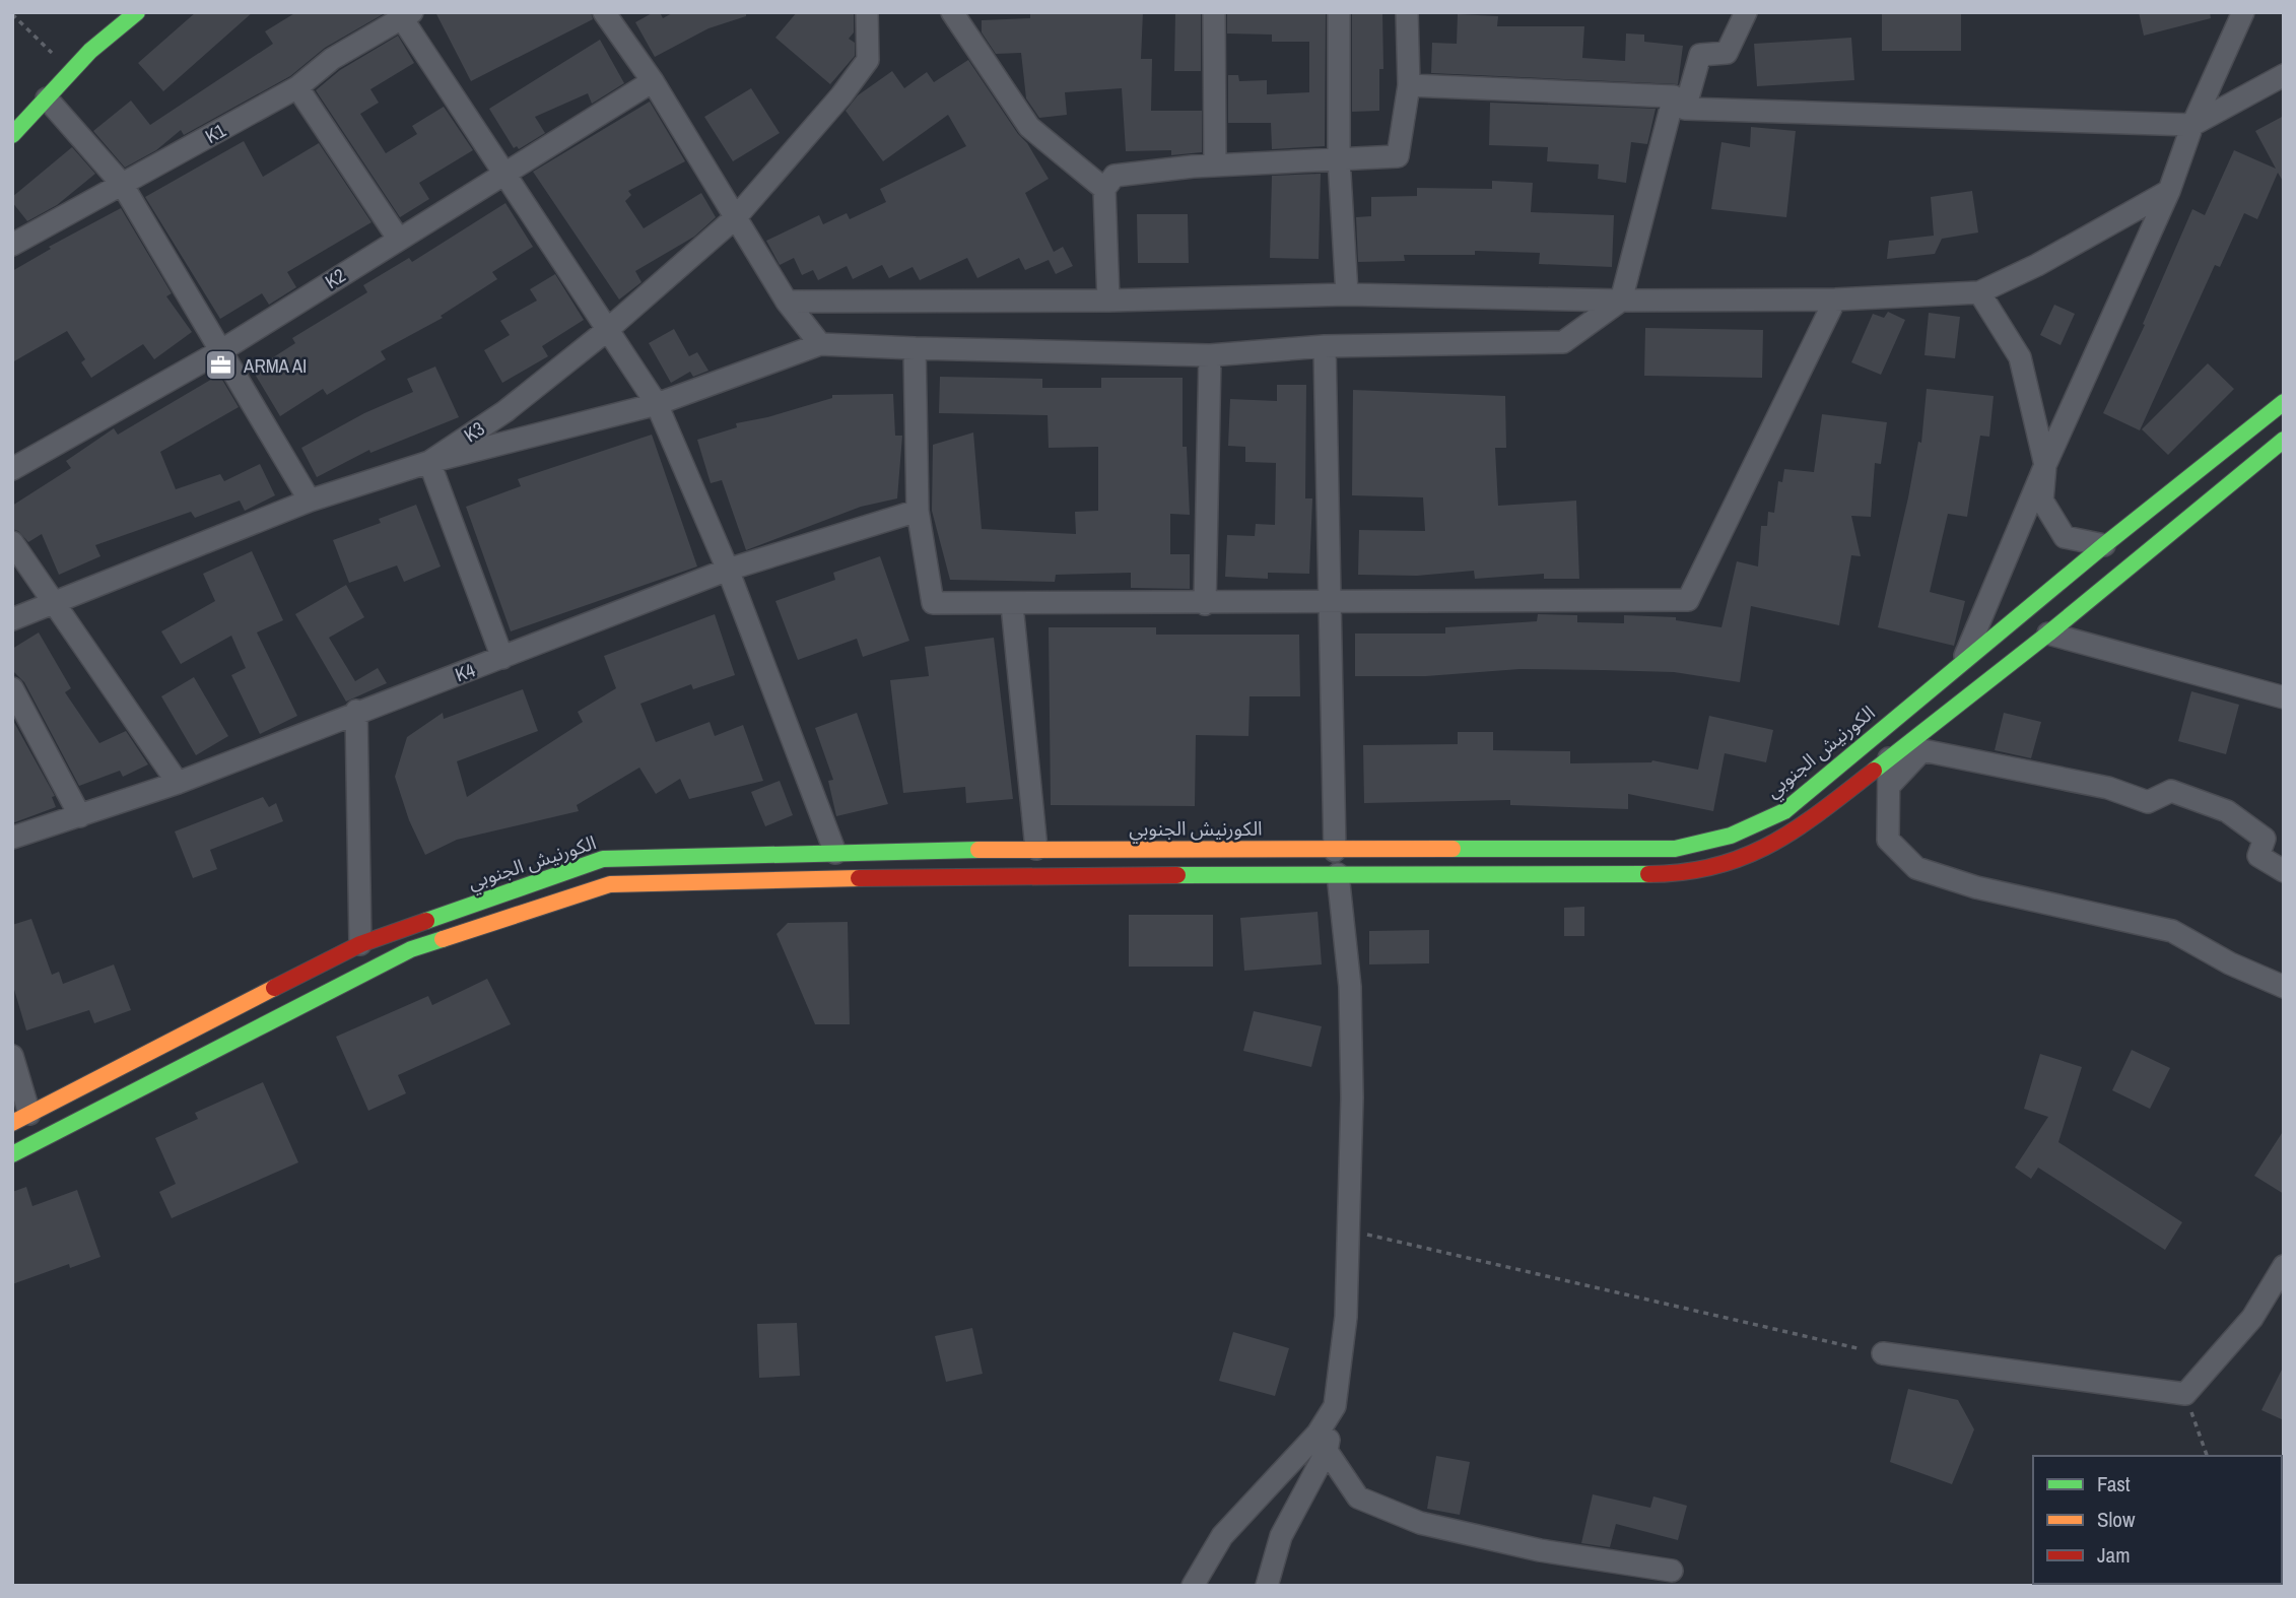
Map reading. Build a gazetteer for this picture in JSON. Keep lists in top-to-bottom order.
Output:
{
  "streets": {
    "main road": ["الكورنيش الجنوبي"],
    "street": [
      "K1",
      "K2",
      "K3",
      "K4"
    ]
  },
  "places": {
    "office": ["ARMA AI"]
  },
  "legend": ["Fast", "Slow", "Jam"]
}
